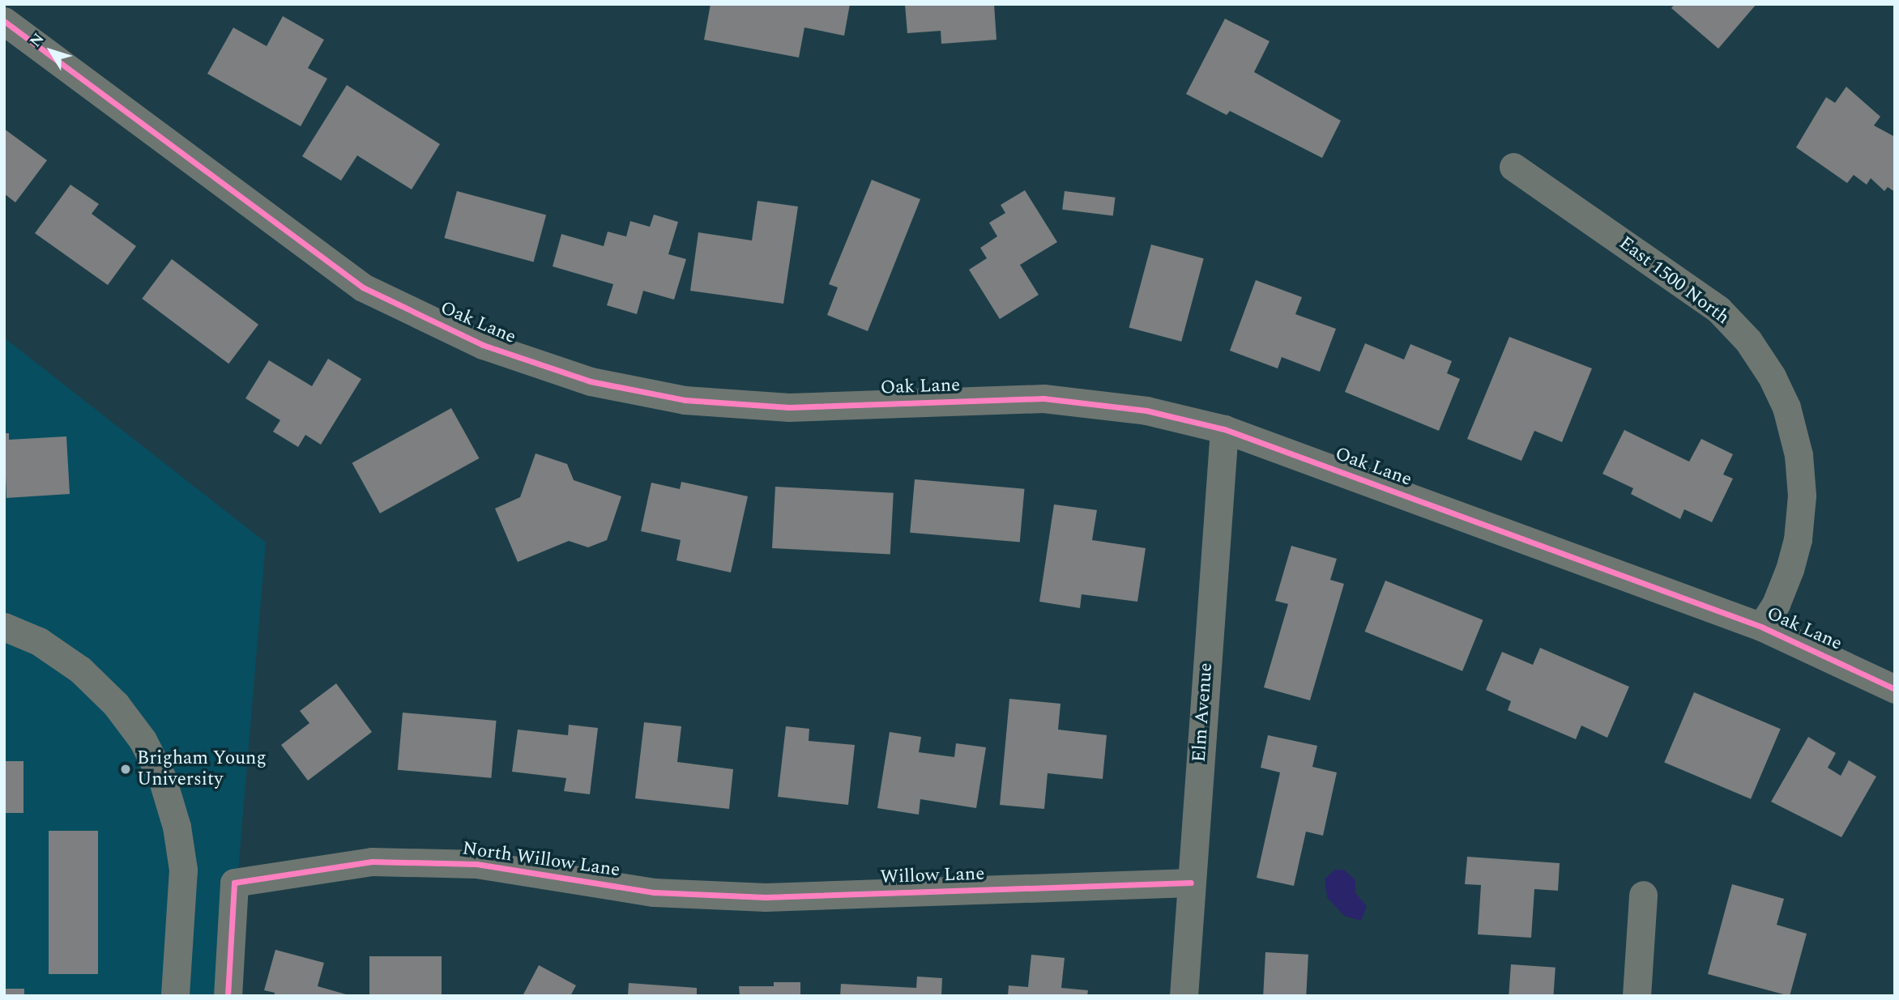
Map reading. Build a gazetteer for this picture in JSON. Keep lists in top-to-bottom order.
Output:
{
  "streets": {
    "street": [
      "East 1500 North",
      "Oak Lane",
      "Elm Avenue",
      "North Willow Lane",
      "Willow Lane"
    ]
  },
  "crossings": [
    ["East 1500 North", "Oak Lane"],
    ["Oak Lane", "Elm Avenue"],
    ["Elm Avenue", "Willow Lane"],
    ["North Willow Lane", "Willow Lane"]
  ],
  "places": ["Brigham Young University"],
  "north": "top left"
}
